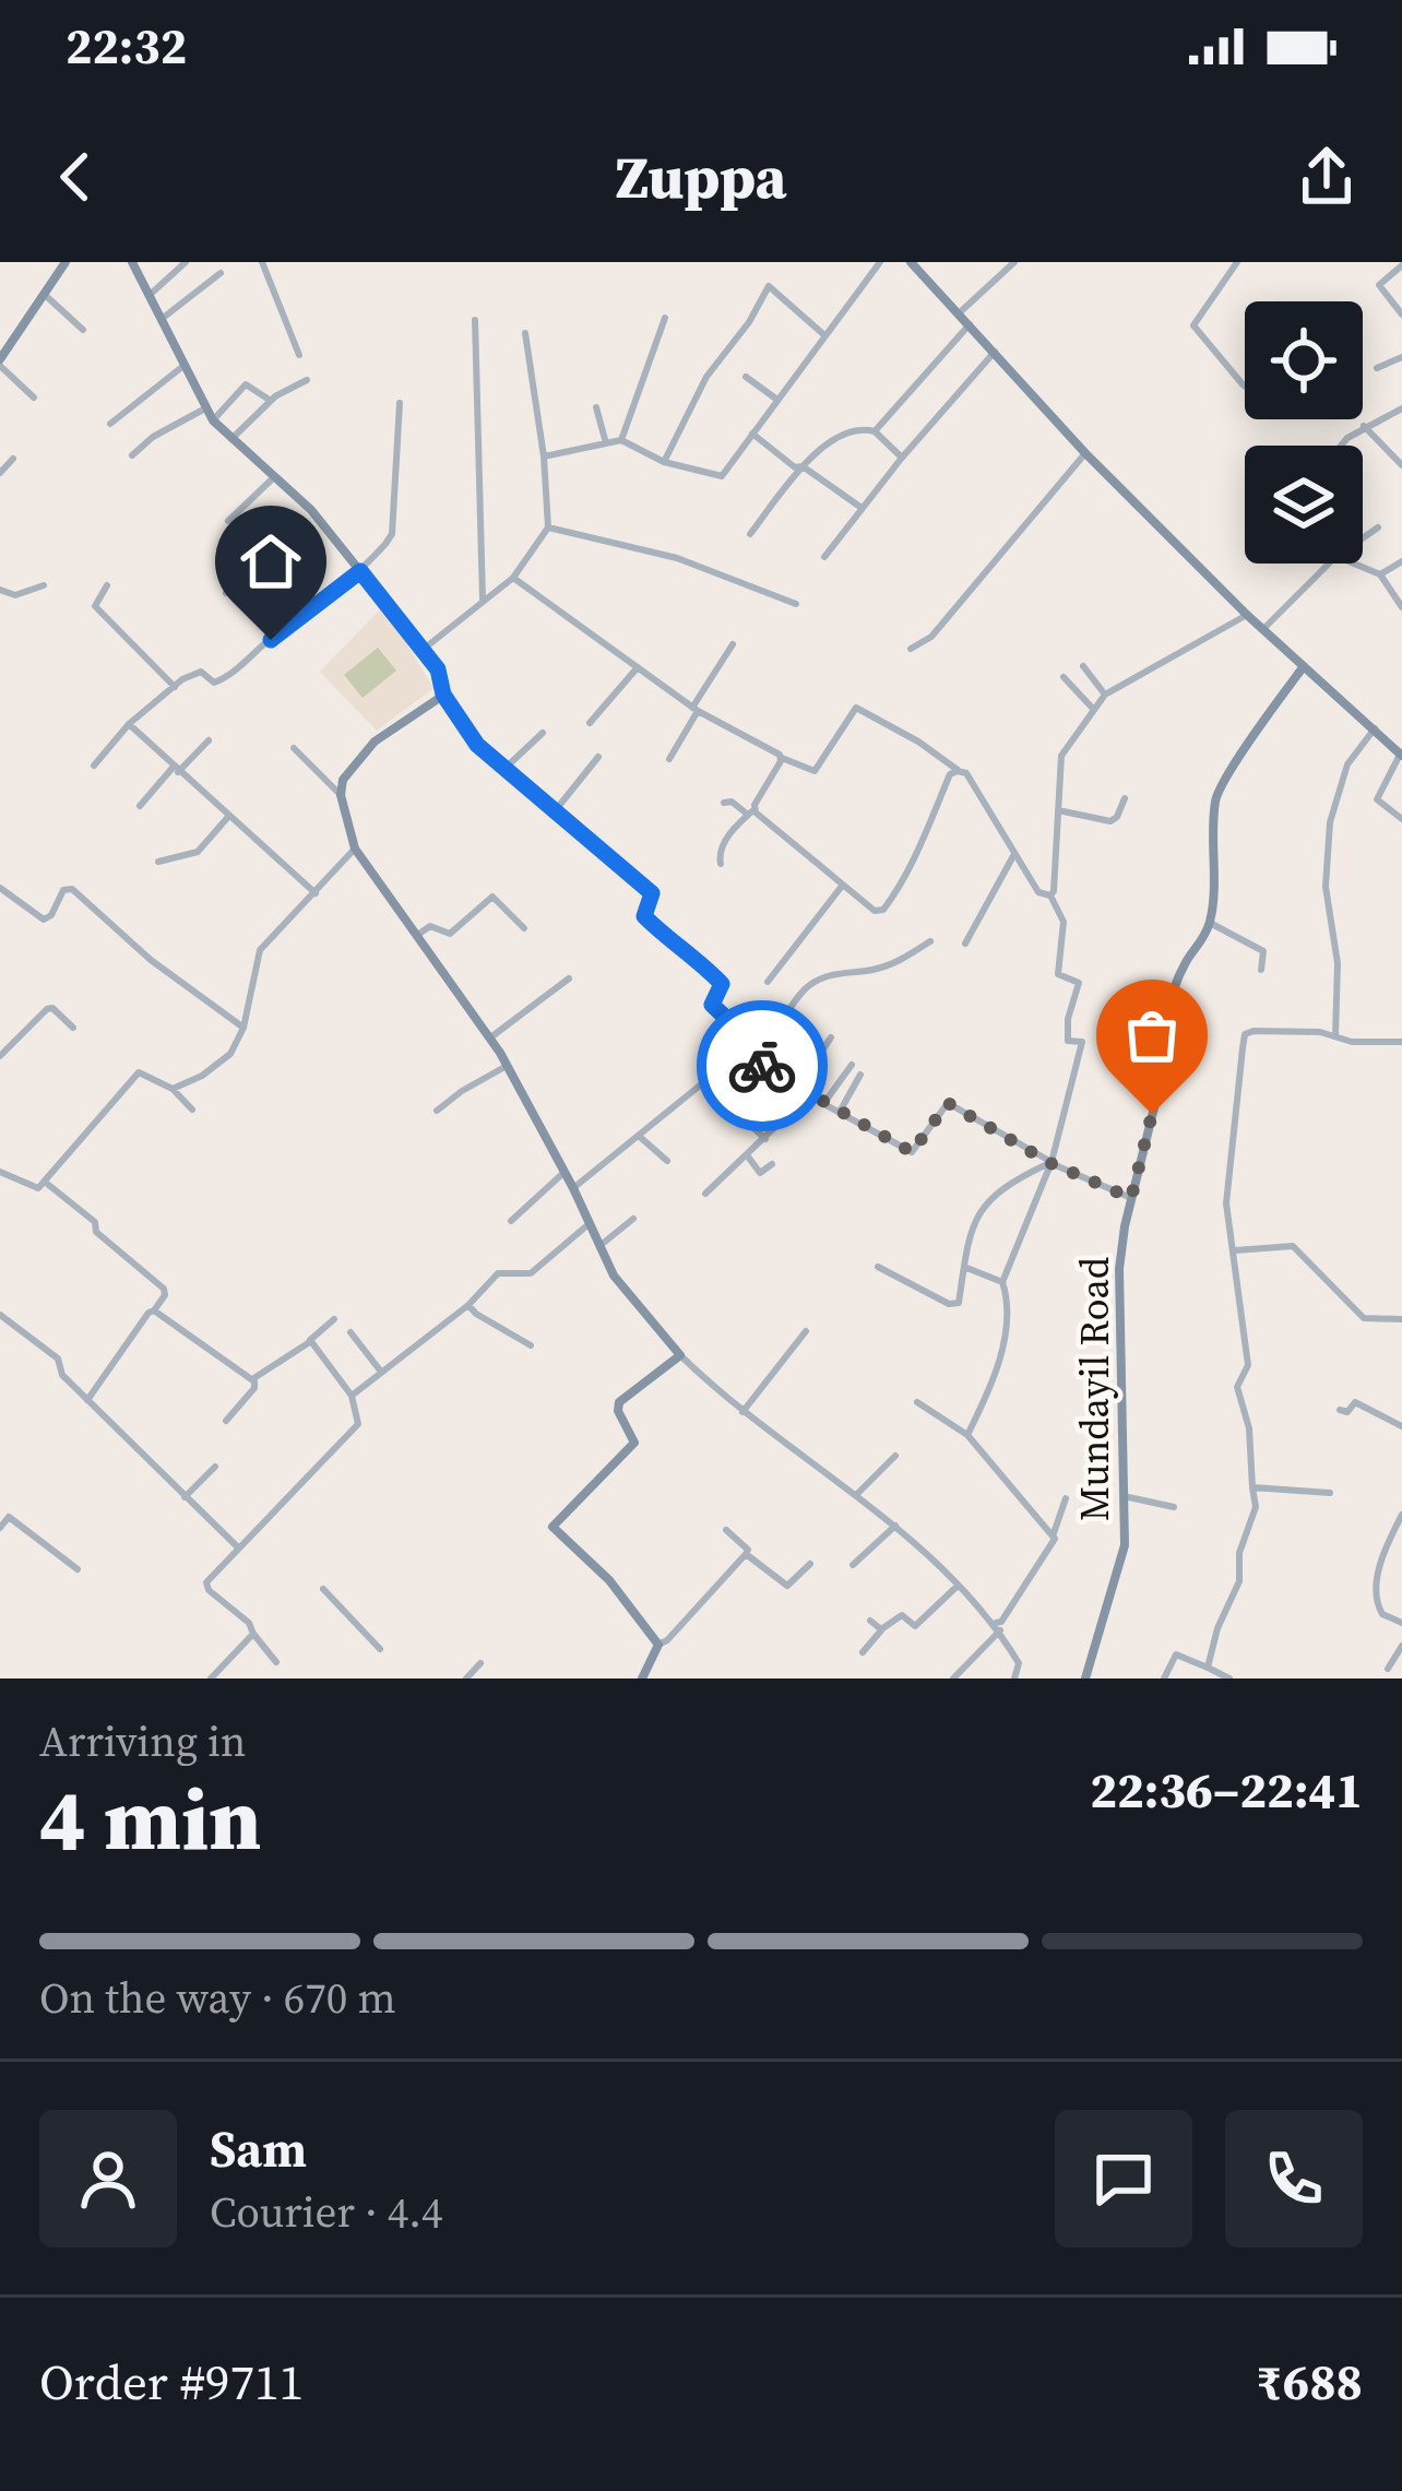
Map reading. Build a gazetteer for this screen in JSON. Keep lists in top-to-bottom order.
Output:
{
  "streets": {
    "main road": ["Mundayil Road"]
  },
  "page": {
    "status": "22:32",
    "header": "Zuppa",
    "heading": ["4 min", "Arriving in", "22:36–22:41"],
    "panel": [
      "Sam",
      "Courier · 4.4",
      "Order #9711",
      "₹688"
    ],
    "bar": "On the way · 670 m"
  }
}
